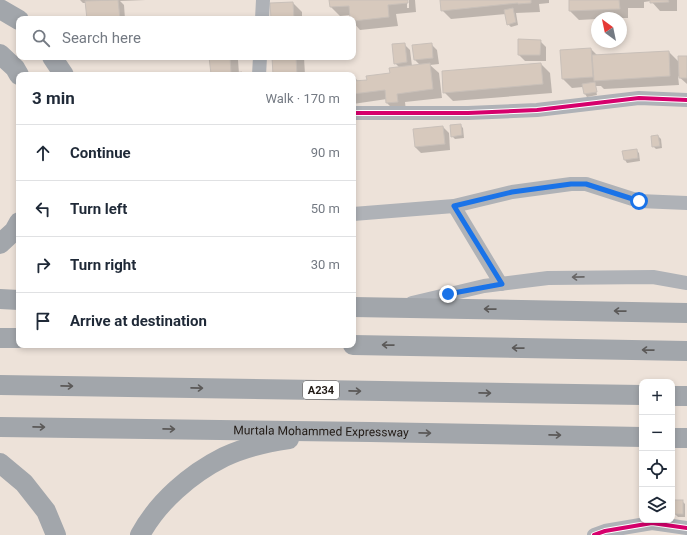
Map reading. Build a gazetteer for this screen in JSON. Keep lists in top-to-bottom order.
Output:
{
  "streets": {
    "highway": ["A234", "Murtala Mohammed Expressway"]
  },
  "north": "top left",
  "page": {
    "search": "Search here",
    "heading": ["3 min", "Walk · 170 m"],
    "list": [
      ["Continue", "90 m"],
      ["Turn left", "50 m"],
      ["Turn right", "30 m"],
      "Arrive at destination"
    ],
    "map_buttons": ["+", "−"]
  }
}
